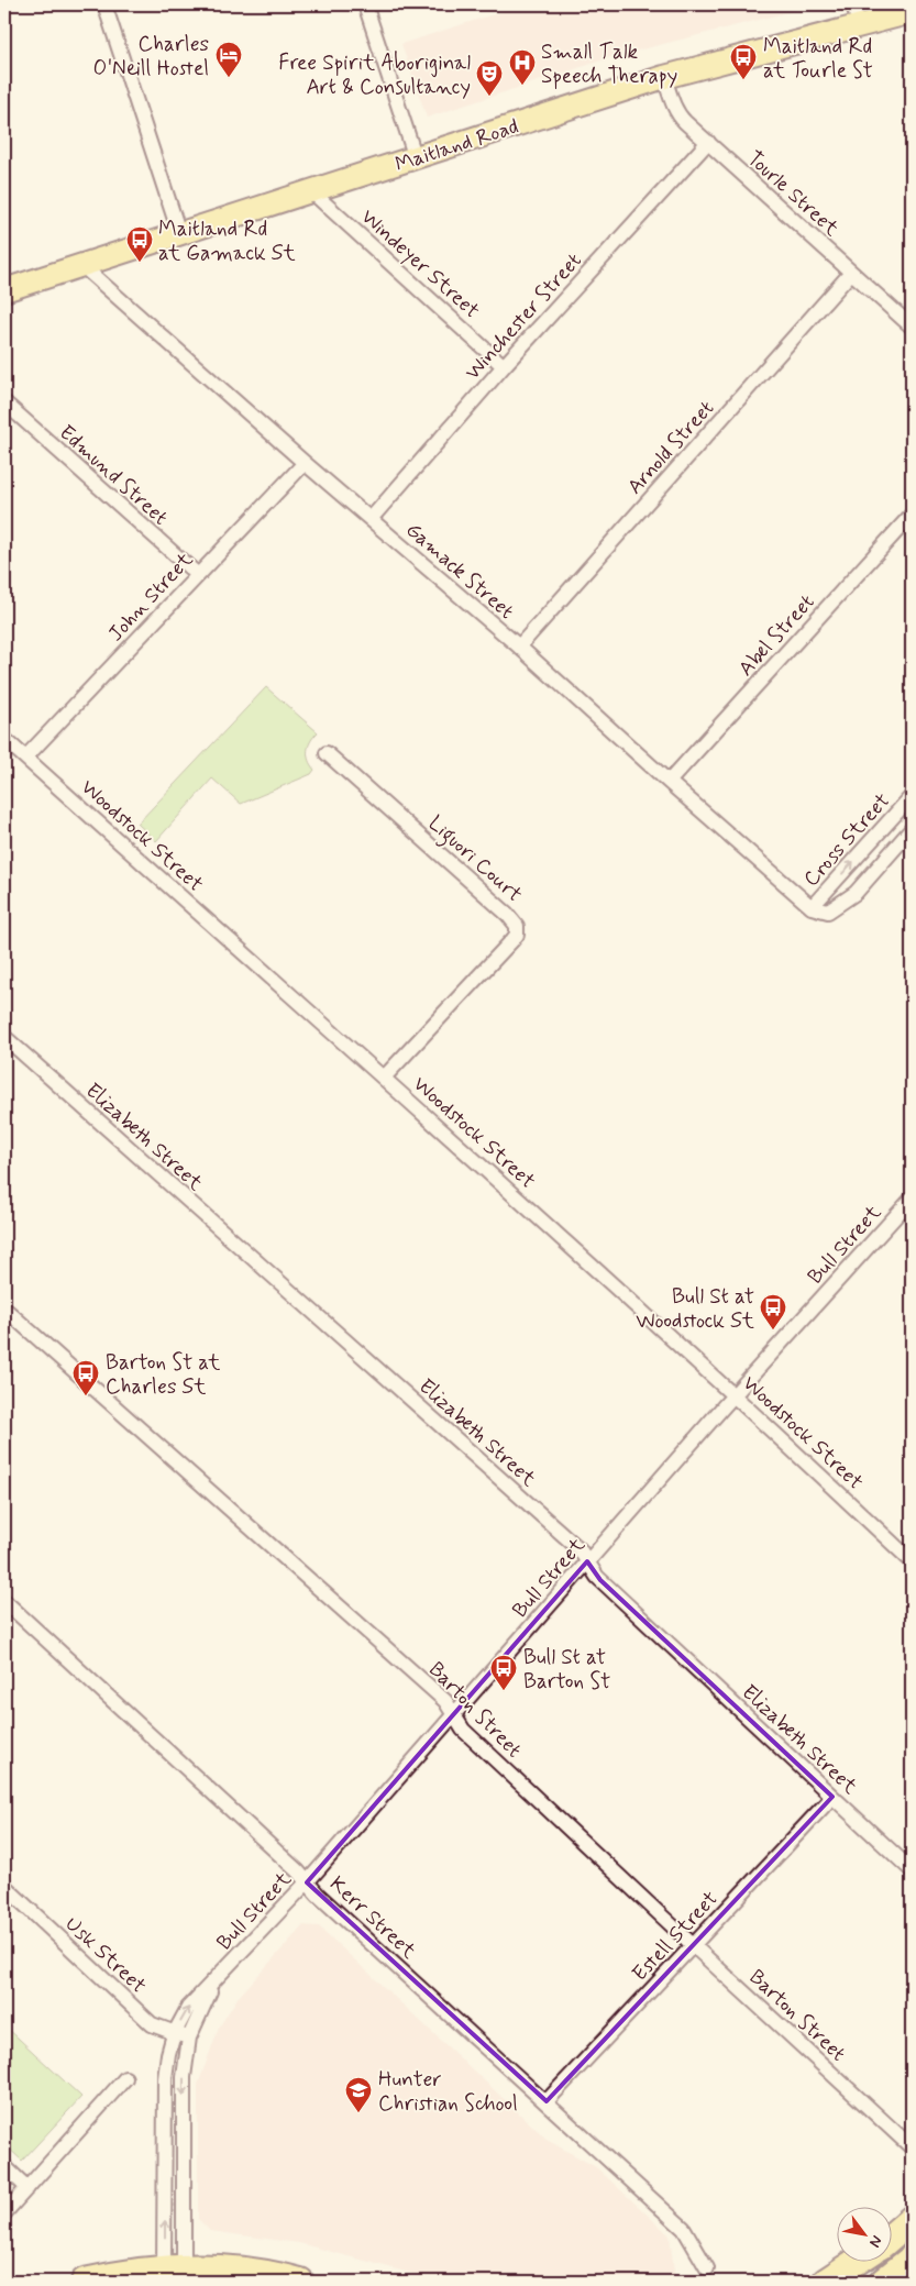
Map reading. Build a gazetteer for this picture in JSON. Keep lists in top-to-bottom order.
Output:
{
  "streets": {
    "main road": ["Maitland Road"],
    "street": [
      "Tourle Street",
      "Windeyer Street",
      "Winchester Street",
      "Arnold Street",
      "Edmund Street",
      "Gamack Street",
      "John Street",
      "Abel Street",
      "Woodstock Street",
      "Cross Street",
      "Liguori Court",
      "Elizabeth Street",
      "Bull Street",
      "Barton Street",
      "Kerr Street",
      "Estell Street",
      "Usk Street"
    ]
  },
  "crossings": [
    ["Maitland Road", "Tourle Street"],
    ["Maitland Road", "Windeyer Street"],
    ["Maitland Road", "Gamack Street"],
    ["Tourle Street", "Winchester Street"],
    ["Tourle Street", "Arnold Street"],
    ["Windeyer Street", "Winchester Street"],
    ["Winchester Street", "Gamack Street"],
    ["Arnold Street", "Gamack Street"],
    ["Edmund Street", "John Street"],
    ["Gamack Street", "John Street"],
    ["Gamack Street", "Abel Street"],
    ["Gamack Street", "Cross Street"],
    ["John Street", "Woodstock Street"],
    ["Woodstock Street", "Liguori Court"],
    ["Woodstock Street", "Bull Street"],
    ["Elizabeth Street", "Bull Street"],
    ["Elizabeth Street", "Estell Street"],
    ["Bull Street", "Barton Street"],
    ["Bull Street", "Kerr Street"],
    ["Bull Street", "Usk Street"],
    ["Barton Street", "Estell Street"],
    ["Kerr Street", "Estell Street"]
  ],
  "places": {
    "hotel": ["Charles O'Neill Hostel"],
    "bus stop": [
      "Maitland Rd at Tourle St",
      "Maitland Rd at Gamack St",
      "Bull St at Woodstock St",
      "Barton St at Charles St",
      "Bull St at Barton St"
    ],
    "hospital": ["Small Talk Speech Therapy"],
    "theatre": ["Free Spirit Aboriginal Art & Consultancy"],
    "school or university": ["Hunter Christian School"]
  },
  "north": "bottom right"
}
